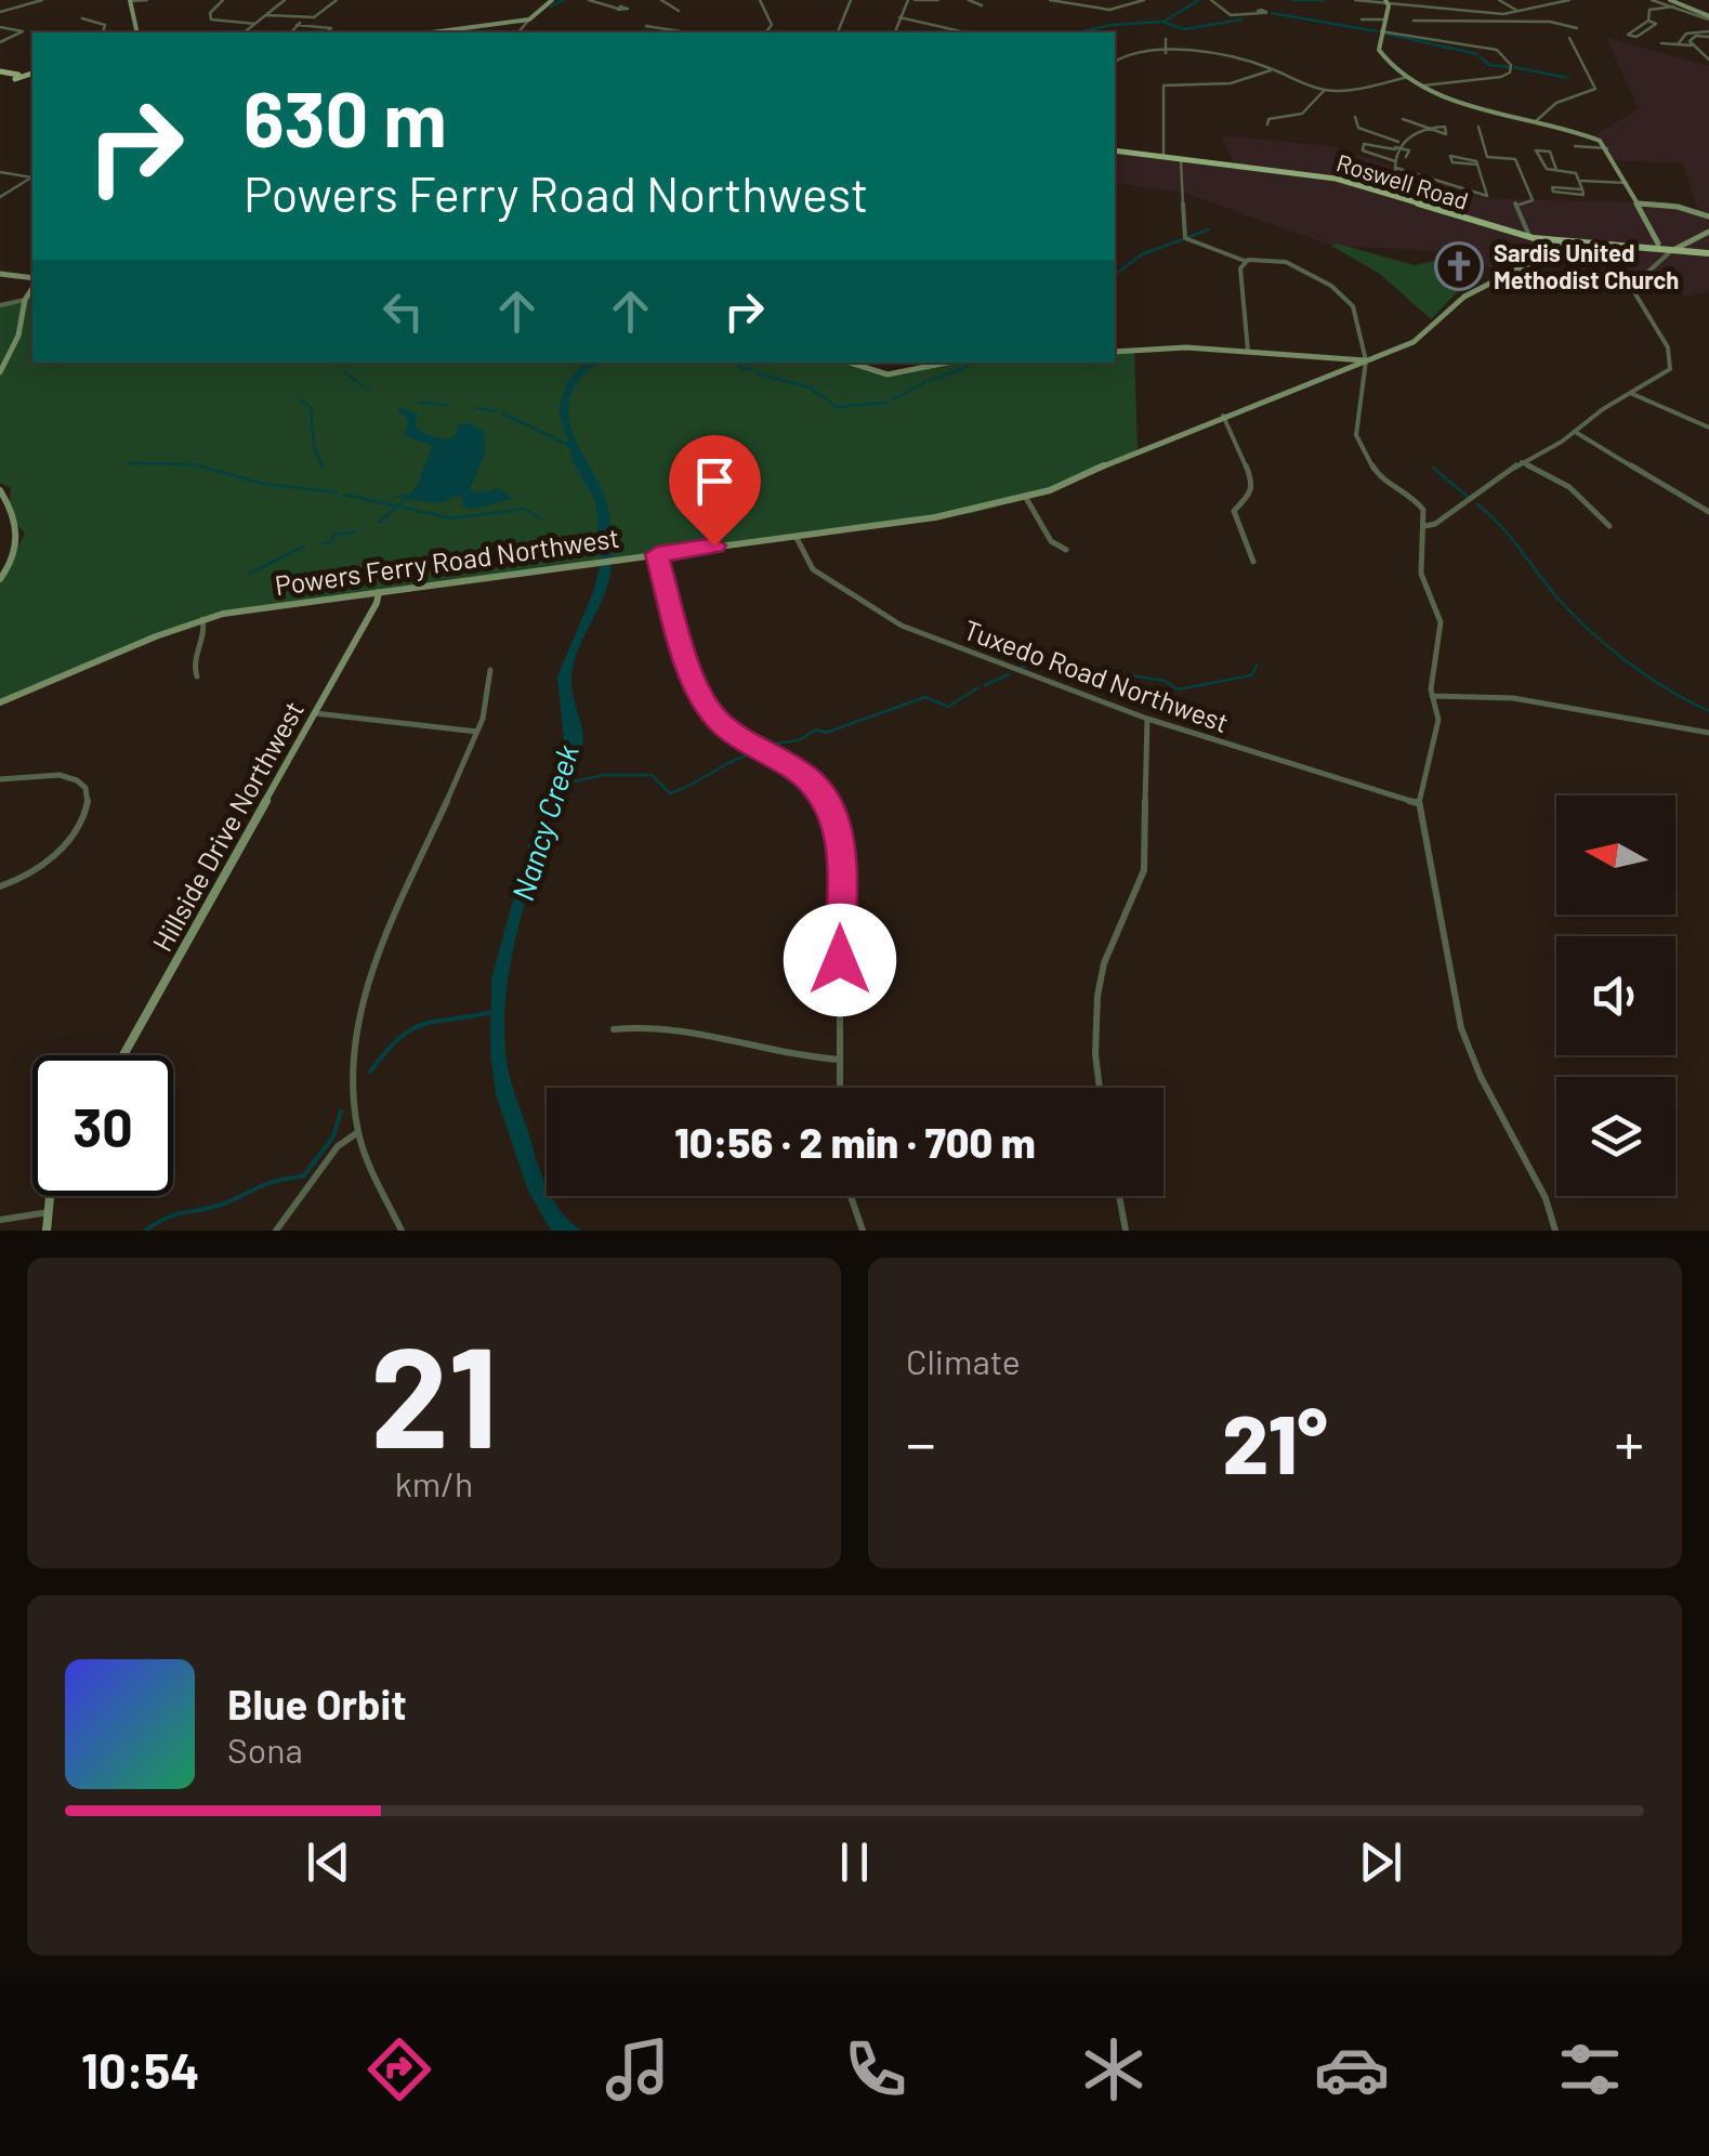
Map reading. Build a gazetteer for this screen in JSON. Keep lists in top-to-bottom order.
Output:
{
  "streets": {
    "main road": ["Roswell Road"],
    "street": ["Powers Ferry Road Northwest", "Tuxedo Road Northwest", "Hillside Drive Northwest"]
  },
  "crossings": [
    ["Roswell Road", "Powers Ferry Road Northwest"],
    ["Powers Ferry Road Northwest", "Tuxedo Road Northwest"],
    ["Powers Ferry Road Northwest", "Hillside Drive Northwest"]
  ],
  "water": ["Nancy Creek"],
  "places": {
    "church": ["Sardis United Methodist Church"]
  },
  "north": "left",
  "page": {
    "turn": ["630 m", "Powers Ferry Road Northwest"],
    "limit": "30",
    "trip": "10:56 · 2 min · 700 m",
    "tile": [
      ["21", "km/h"],
      "Climate"
    ],
    "heat": ["−", "21°", "+"],
    "song": ["Blue Orbit", "Sona"],
    "tabs": "10:54"
  }
}
